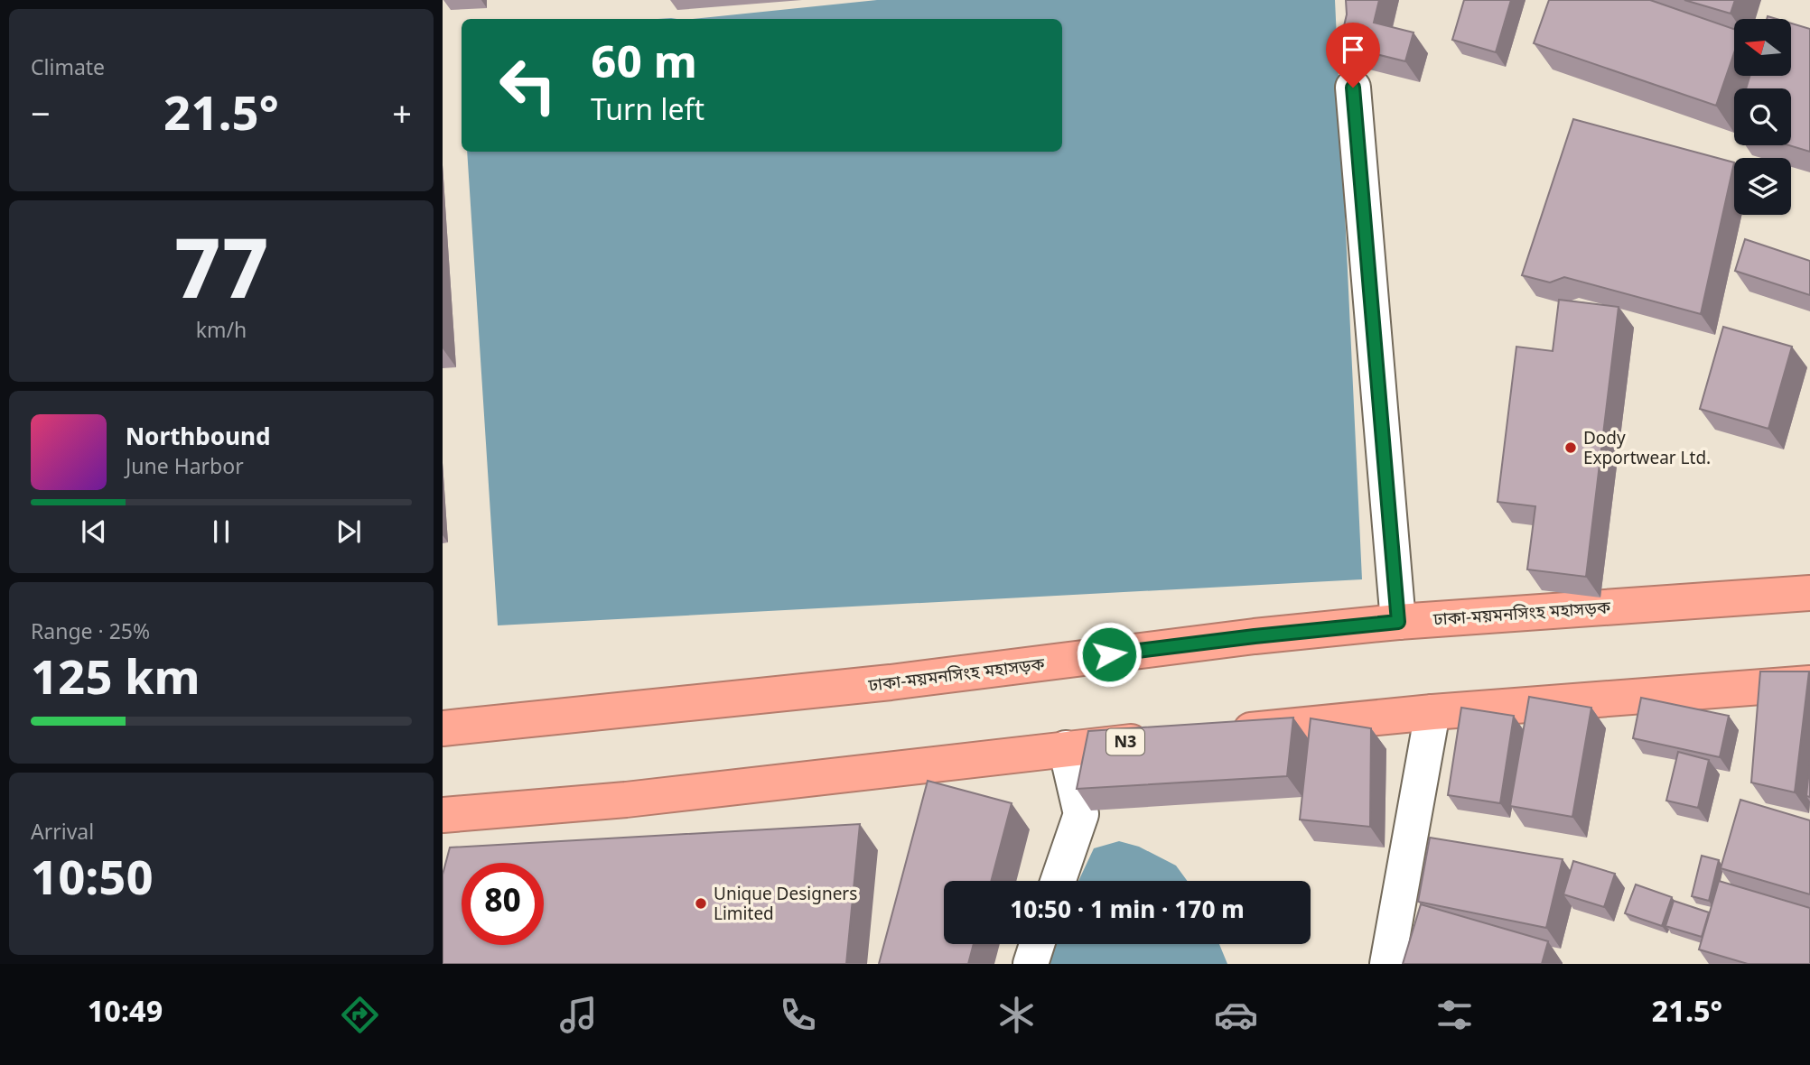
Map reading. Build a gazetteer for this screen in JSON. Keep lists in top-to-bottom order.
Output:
{
  "streets": {
    "highway": ["ঢাকা-ময়মনসিংহ মহাসড়ক", "N3"]
  },
  "places": ["Dody Exportwear Ltd.", "Unique Designers Limited"],
  "north": "left",
  "page": {
    "tile": [
      "Climate",
      ["77", "km/h"],
      ["Range · 25%", "125 km"],
      ["Arrival", "10:50"]
    ],
    "turn": ["60 m", "Turn left"],
    "heat": ["−", "21.5°", "+"],
    "song": ["Northbound", "June Harbor"],
    "limit": "80",
    "trip": "10:50 · 1 min · 170 m",
    "tabs": ["10:49", "21.5°"]
  }
}
